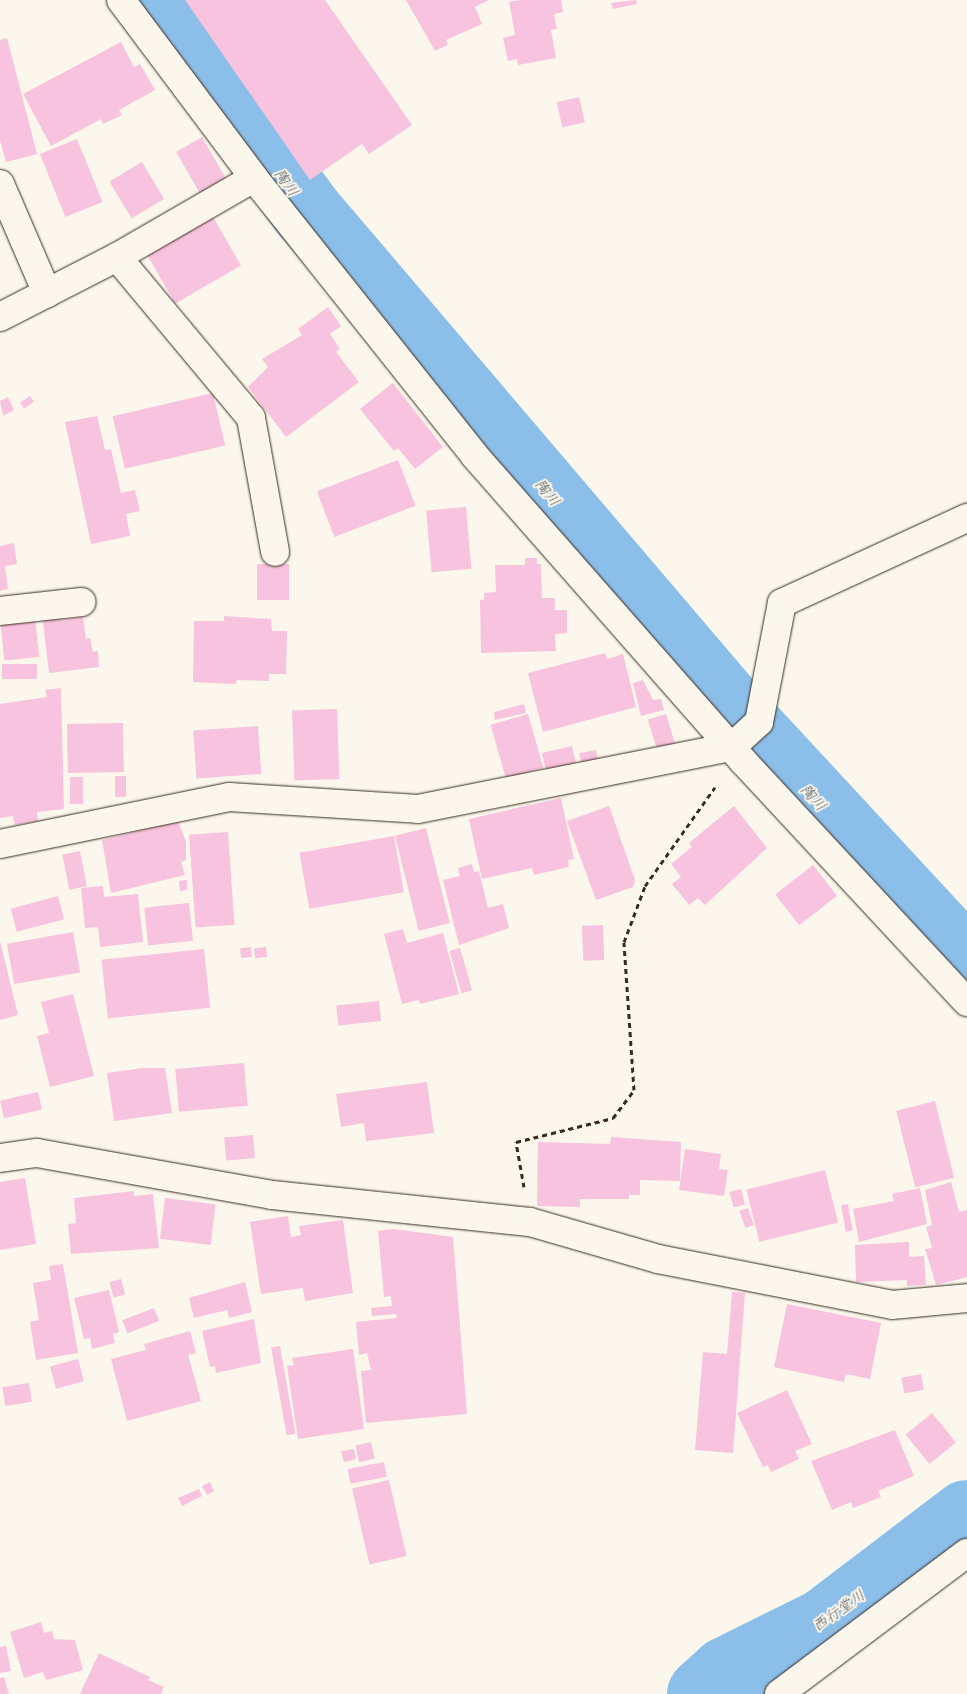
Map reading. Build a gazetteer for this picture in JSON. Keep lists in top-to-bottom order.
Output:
{
  "water": ["陶川", "西行堂川"]
}
